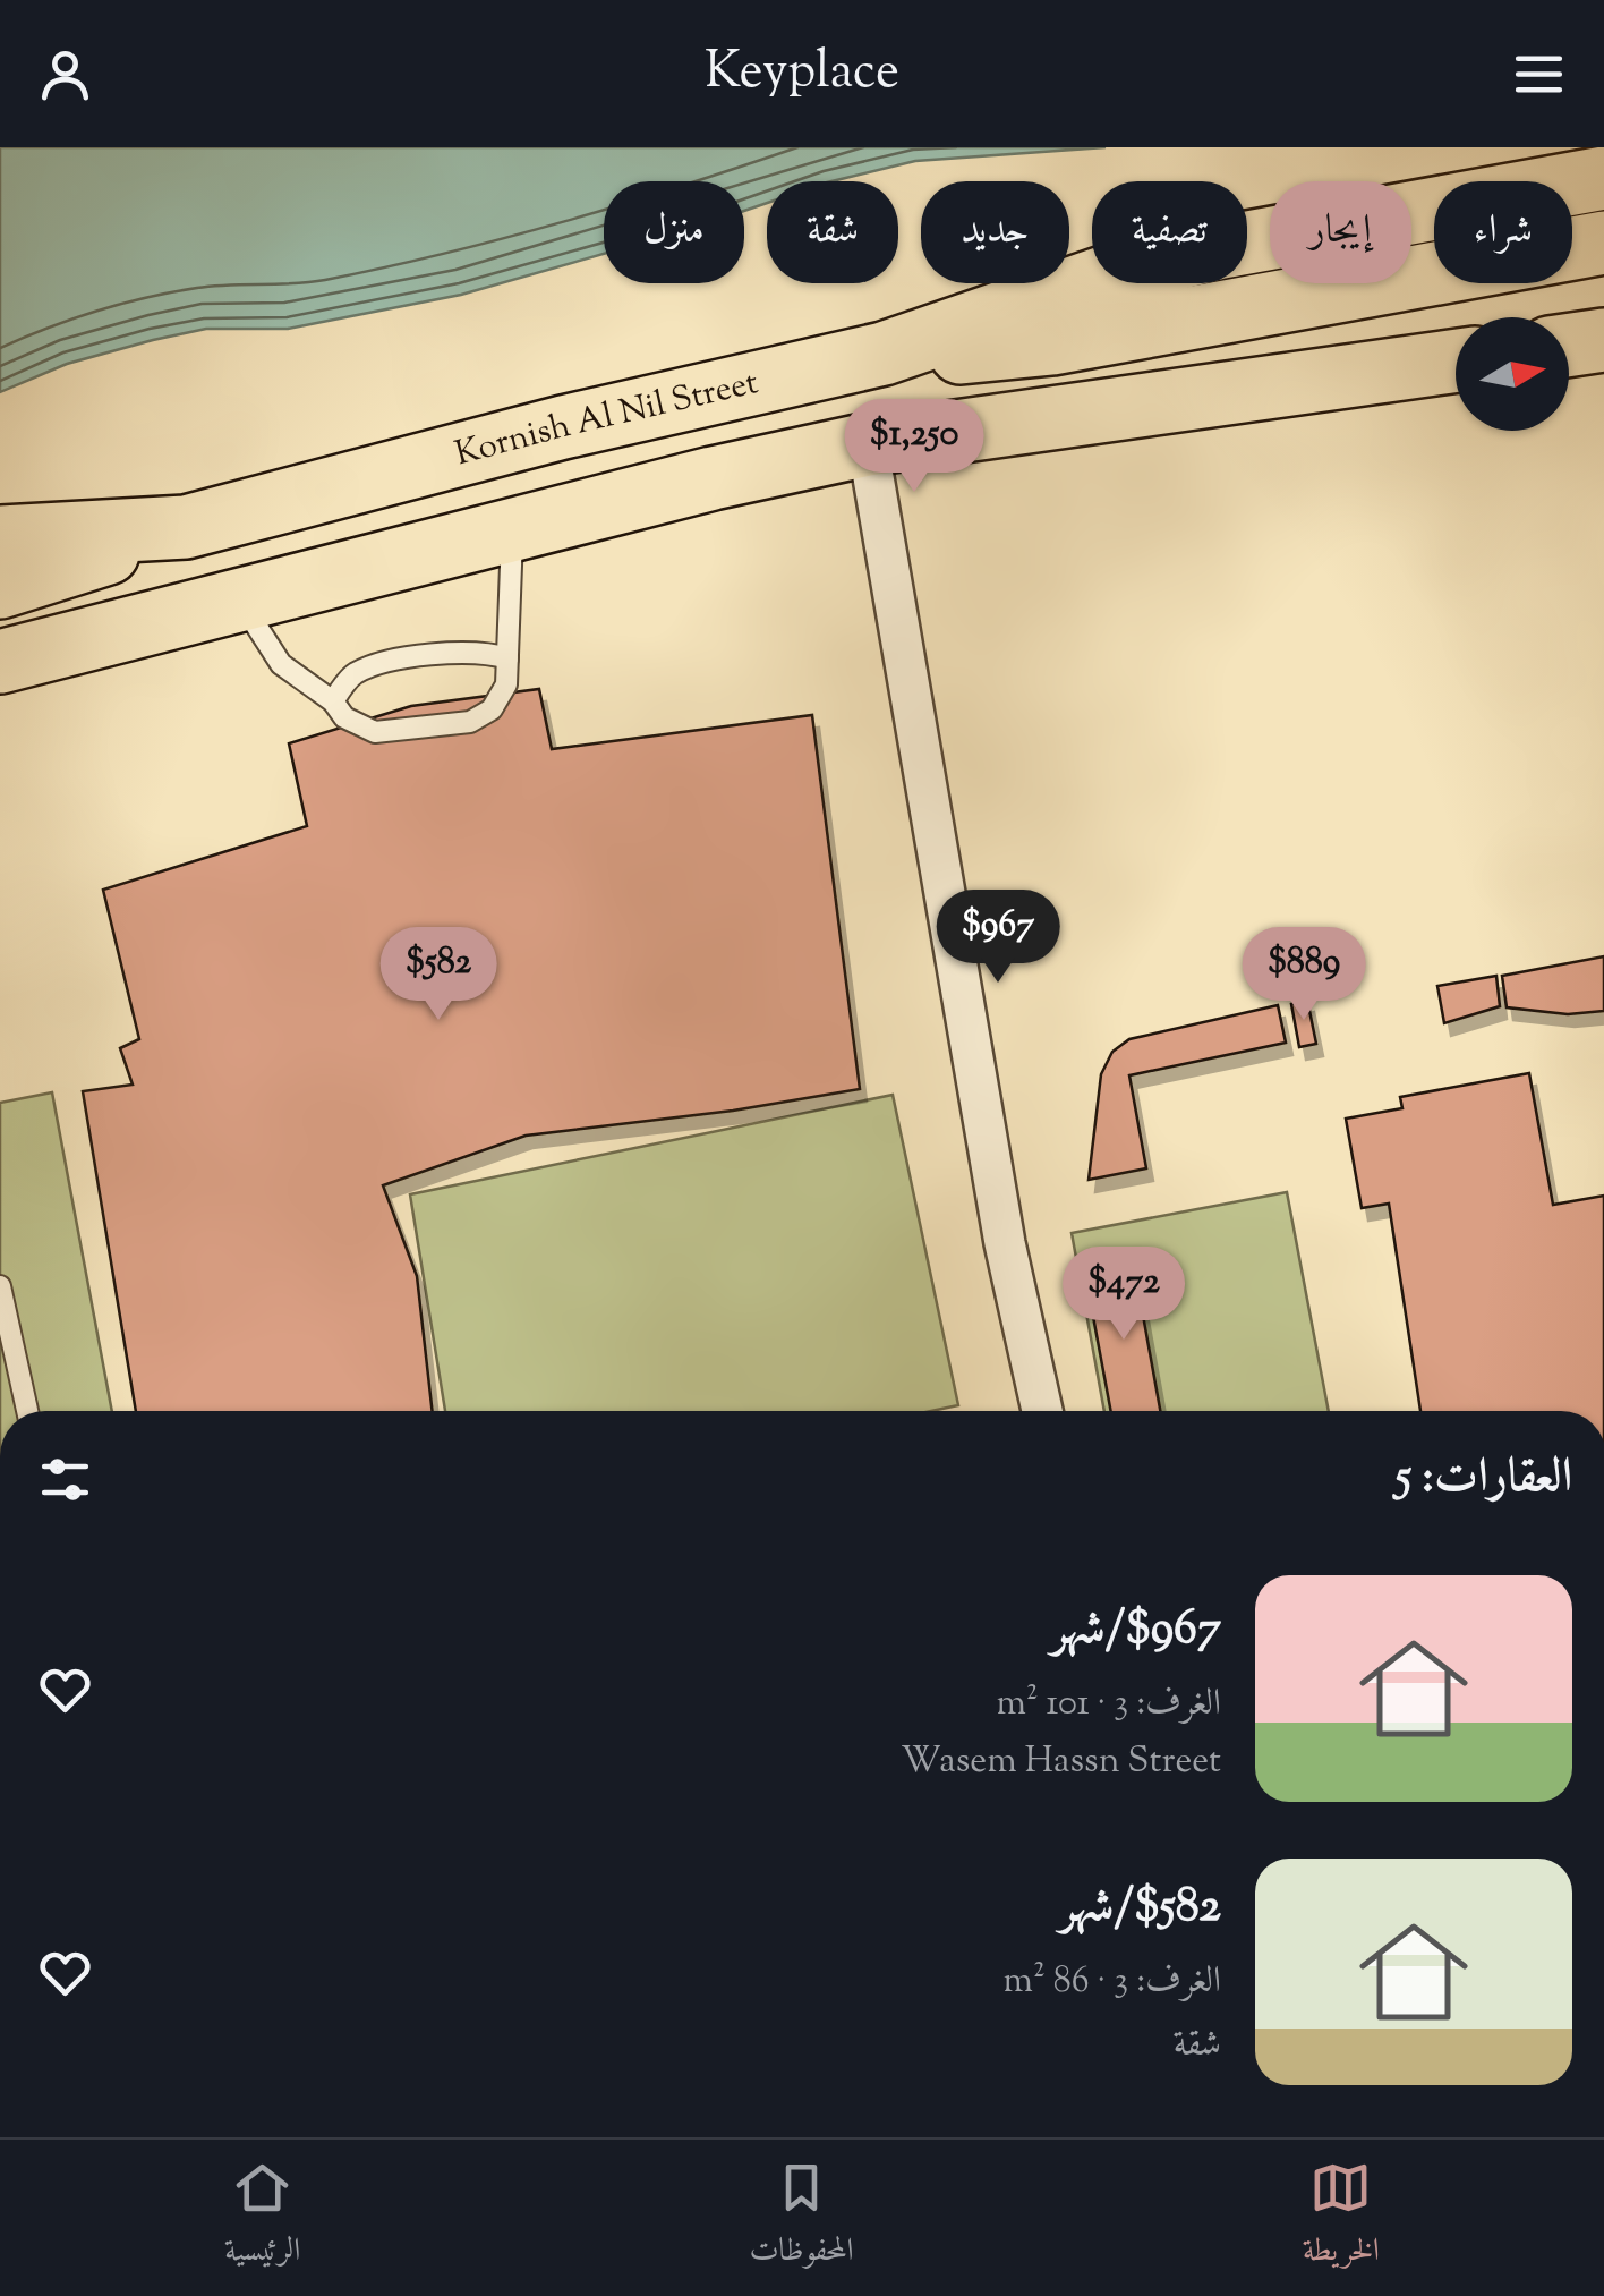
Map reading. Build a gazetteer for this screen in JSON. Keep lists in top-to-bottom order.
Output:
{
  "streets": {
    "main road": ["Kornish Al Nil Street"]
  },
  "north": "right",
  "page": {
    "header": "Keyplace",
    "chip": [
      "شراء",
      "إيجار",
      "تصفية",
      "جديد",
      "شقة",
      "منزل"
    ],
    "price": [
      "$1,250",
      "$967",
      "$582",
      "$889",
      "$472"
    ],
    "heading": "العقارات: 5",
    "list": [
      {
        "name": "$967/شهر",
        "note": "الغرف: 3 · 101 m² · Wasem Hassn Street"
      },
      {
        "name": "$582/شهر",
        "note": "الغرف: 3 · 86 m² · شقة"
      }
    ],
    "tabs": ["الخريطة", "المحفوظات", "الرئيسية"]
  }
}
